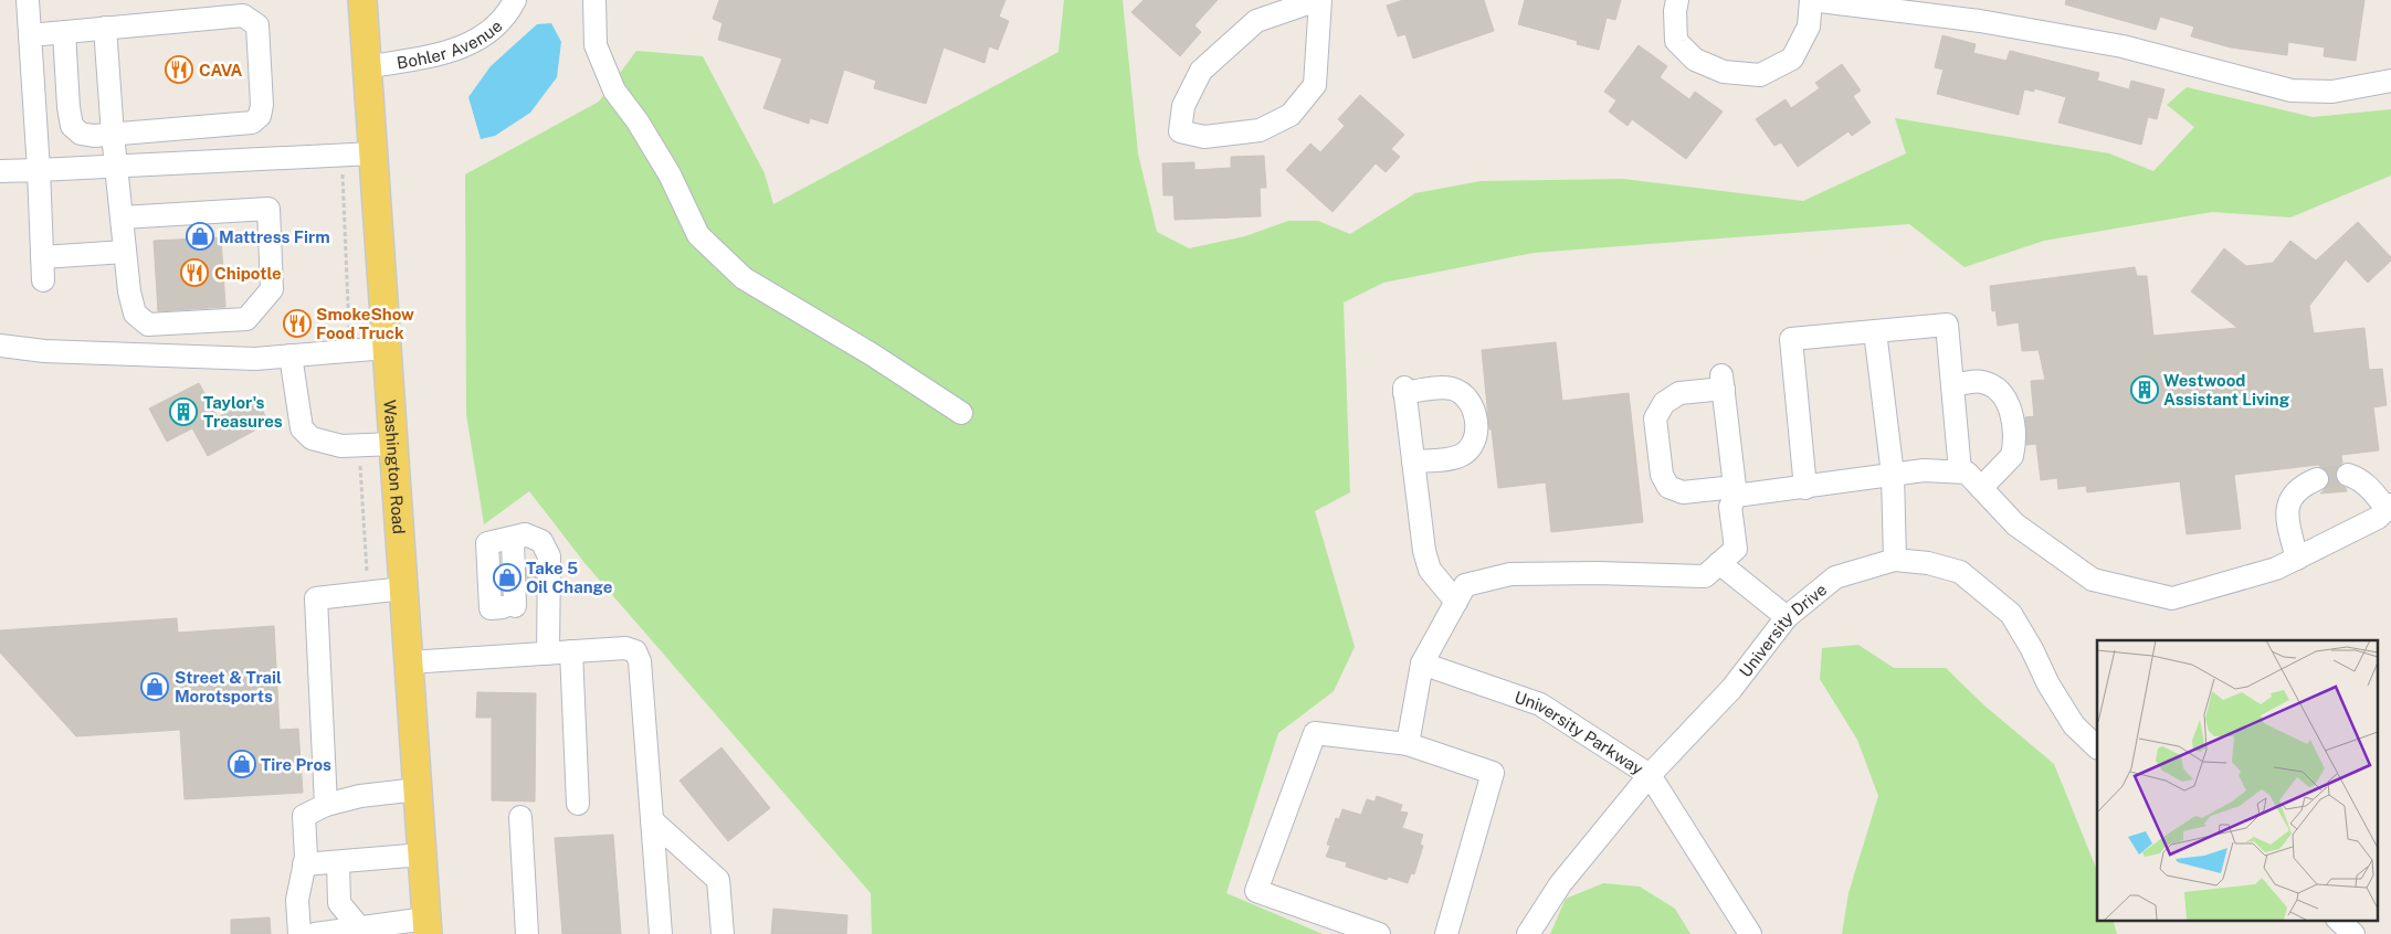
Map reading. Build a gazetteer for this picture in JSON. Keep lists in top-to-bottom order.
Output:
{
  "streets": {
    "main road": ["Washington Road"],
    "street": ["Bohler Avenue", "University Drive", "University Parkway"]
  },
  "crossings": [
    ["Bohler Avenue", "Washington Road"],
    ["University Drive", "University Parkway"]
  ],
  "places": {
    "restaurant": ["CAVA", "Chipotle", "SmokeShow Food Truck"],
    "shop": [
      "Mattress Firm",
      "Take 5 Oil Change",
      "Street & Trail Morotsports",
      "Tire Pros"
    ],
    "building": ["Westwood Assistant Living", "Taylor's Treasures"]
  }
}
